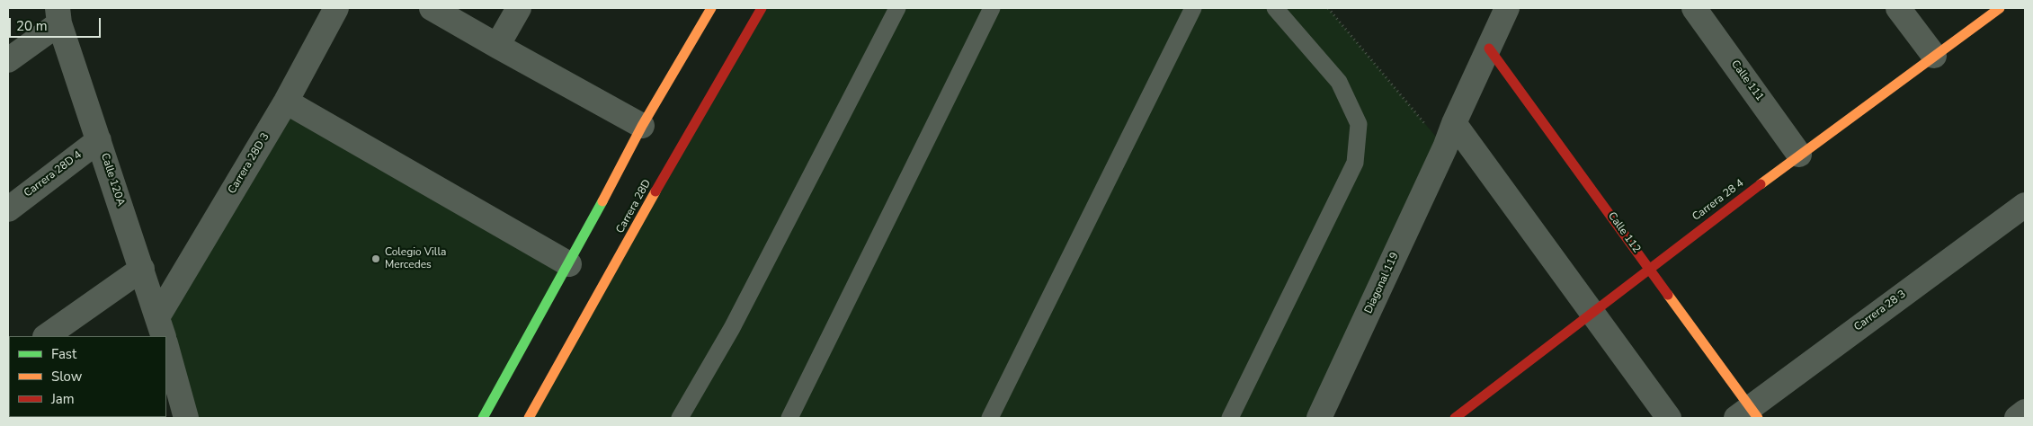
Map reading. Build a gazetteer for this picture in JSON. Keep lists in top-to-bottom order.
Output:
{
  "streets": {
    "street": [
      "Calle 111",
      "Carrera 28D 3",
      "Carrera 28D 4",
      "Calle 120A",
      "Carrera 28 4",
      "Carrera 28D",
      "Calle 112",
      "Diagonal 119",
      "Carrera 28 3"
    ]
  },
  "crossings": [
    ["Calle 111", "Carrera 28 4"],
    ["Carrera 28D 3", "Calle 120A"],
    ["Carrera 28D 4", "Calle 120A"],
    ["Carrera 28 4", "Calle 112"],
    ["Calle 112", "Diagonal 119"],
    ["Calle 112", "Carrera 28 3"]
  ],
  "places": ["Colegio Villa Mercedes"],
  "legend": ["Fast", "Slow", "Jam"],
  "scale_bar": "20 m"
}
